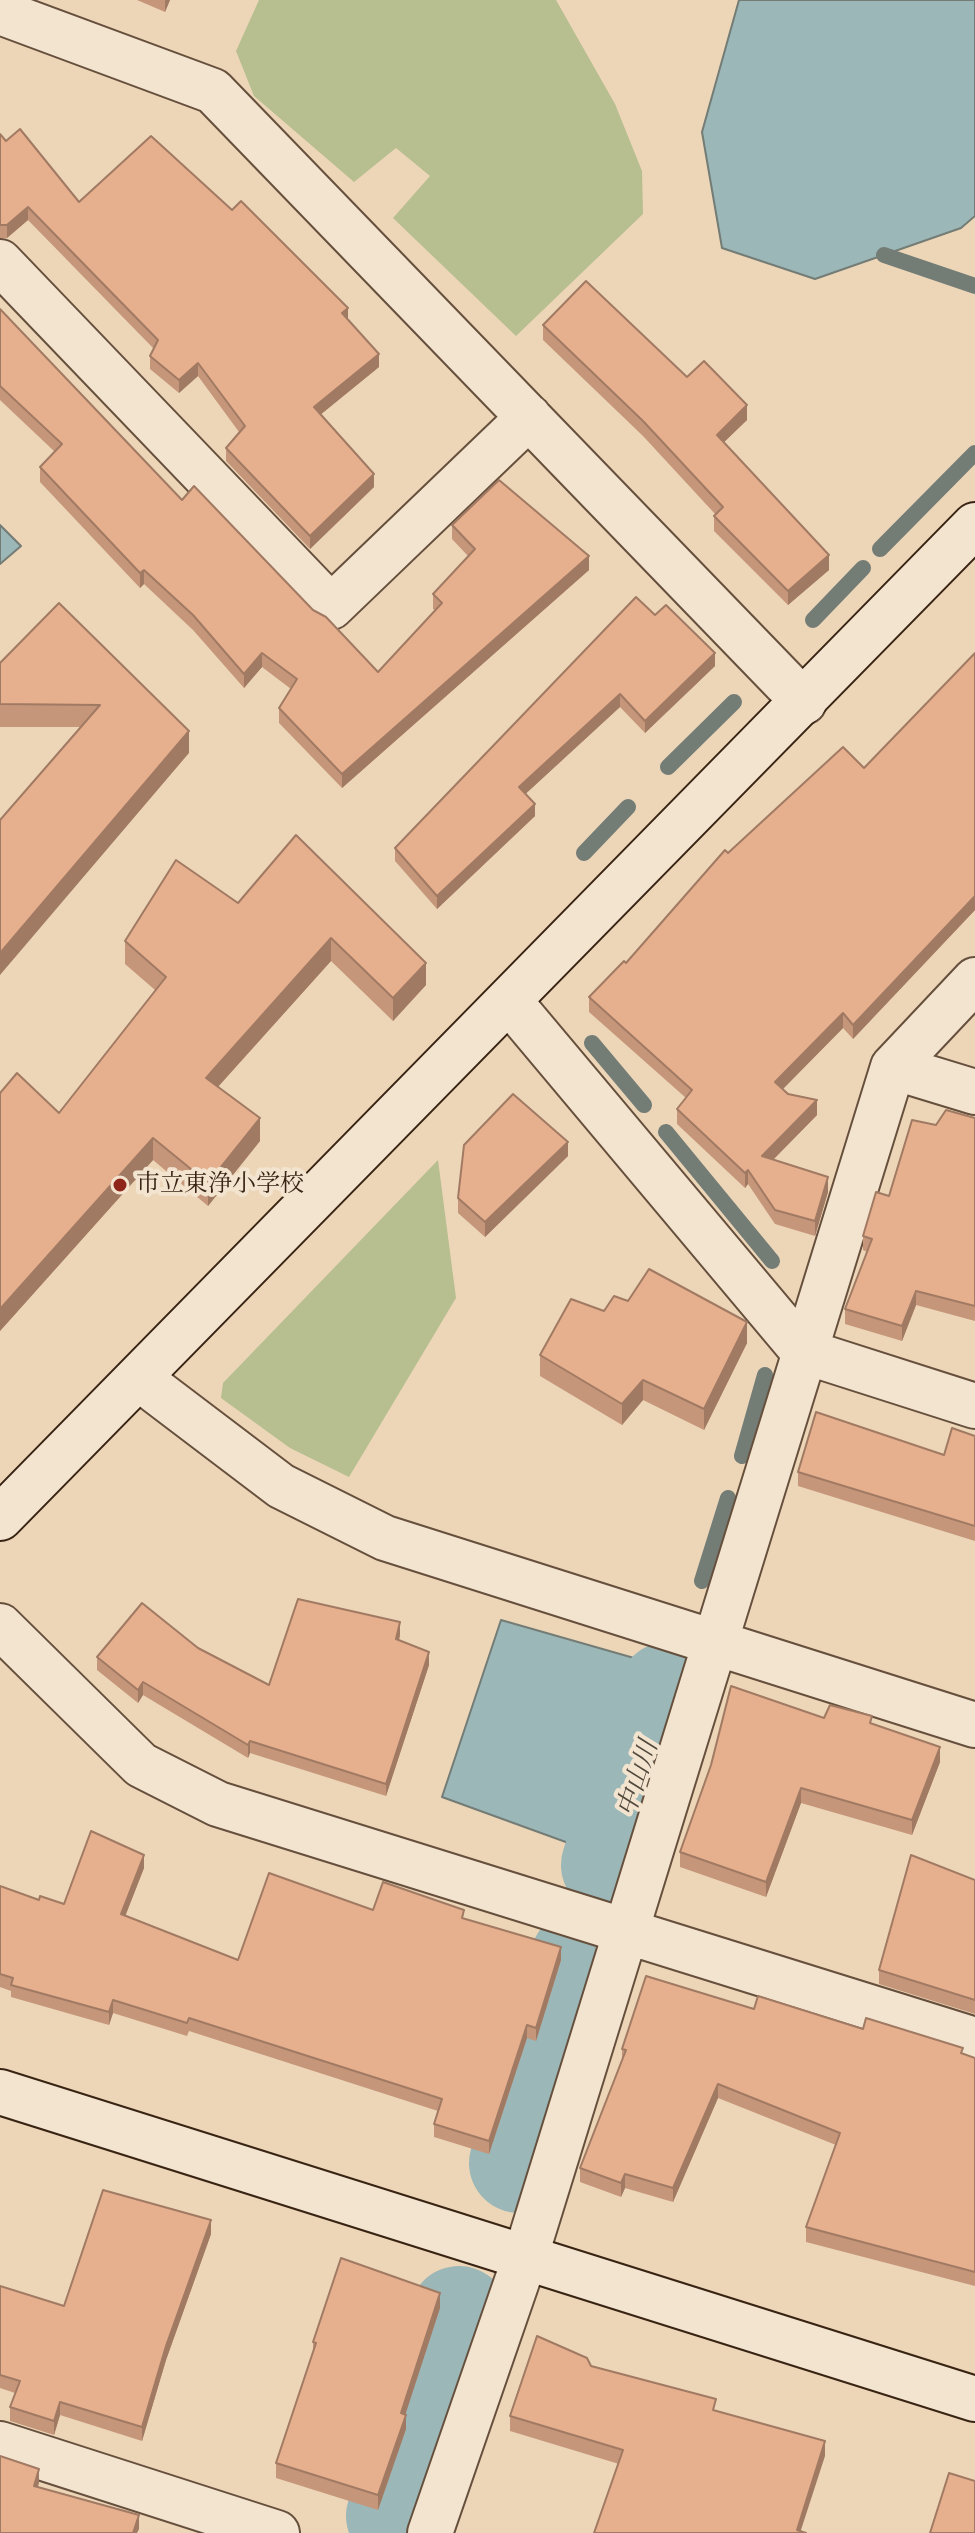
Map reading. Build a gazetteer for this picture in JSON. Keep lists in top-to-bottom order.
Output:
{
  "water": ["中山川"],
  "places": ["市立東浄小学校"]
}
